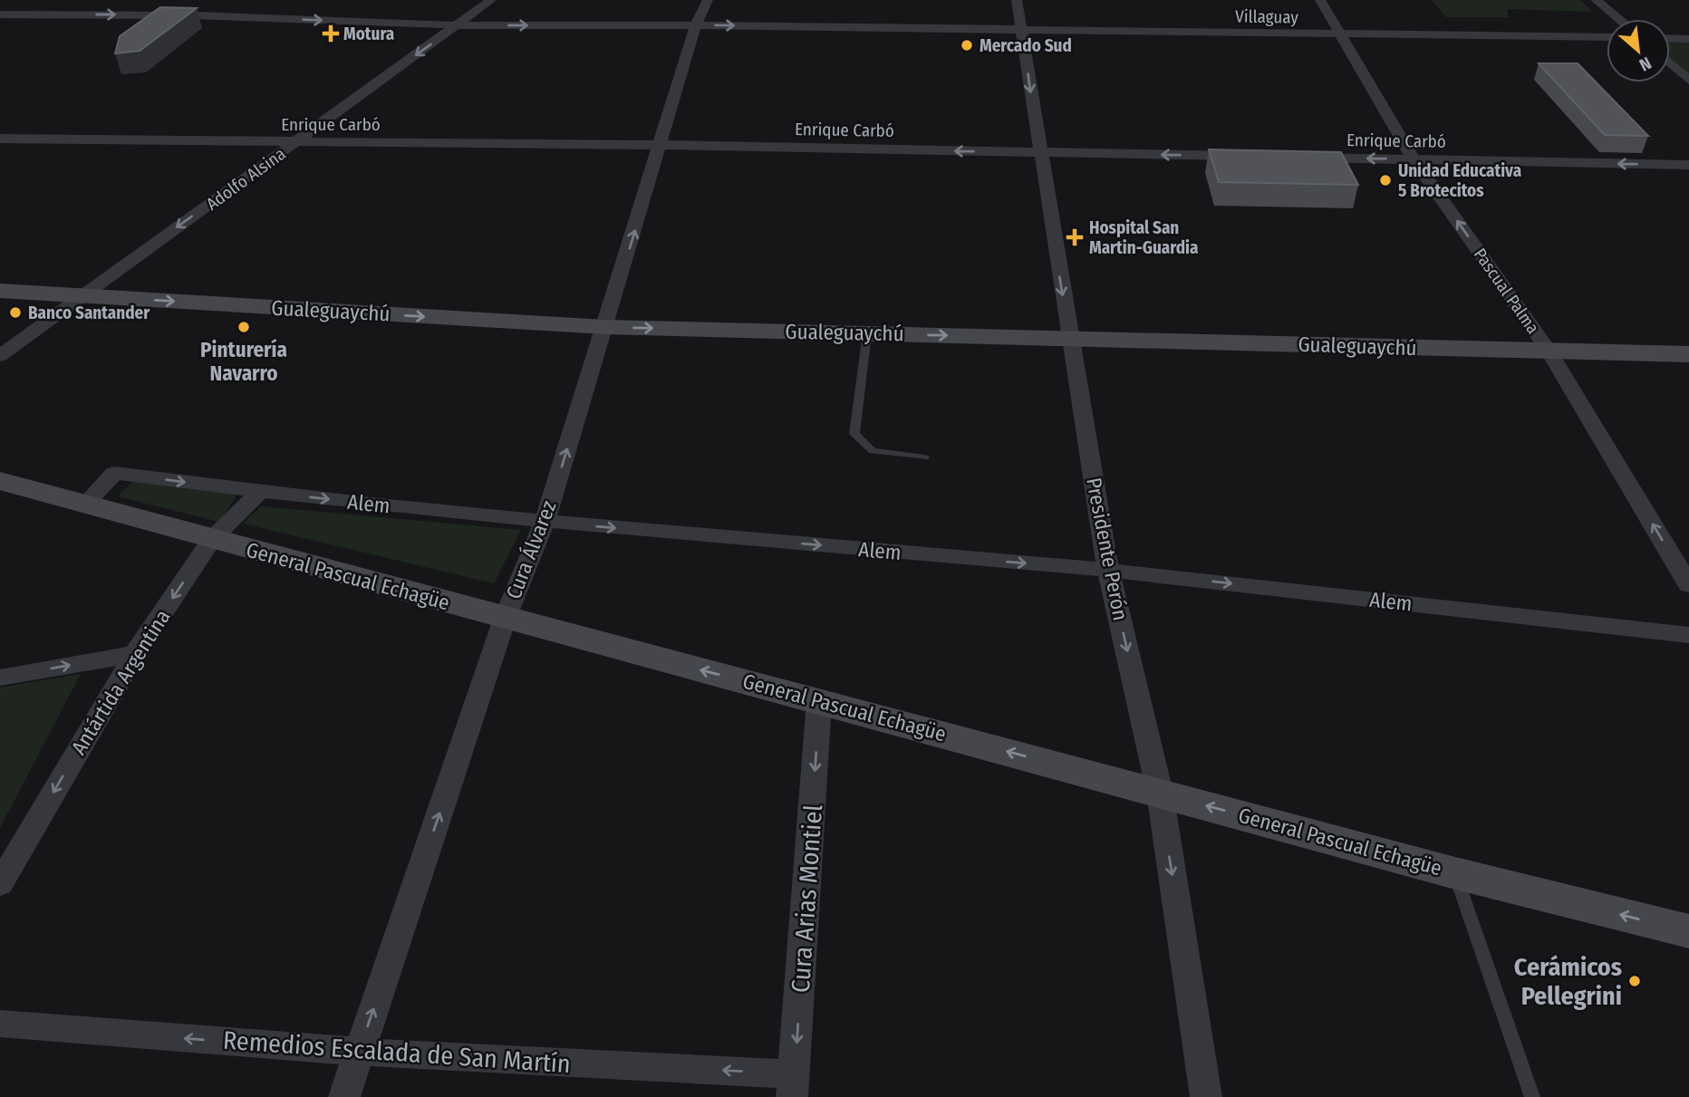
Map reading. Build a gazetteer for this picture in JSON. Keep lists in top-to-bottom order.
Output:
{
  "streets": {
    "street": [
      "Villaguay",
      "Enrique Carbó",
      "Adolfo Alsina",
      "Pascual Palma",
      "Gualeguaychú",
      "Alem",
      "Presidente Perón",
      "Cura Álvarez",
      "General Pascual Echagüe",
      "Antártida Argentina",
      "Cura Arias Montiel",
      "Remedios Escalada de San Martín"
    ]
  },
  "crossings": [
    ["Villaguay", "Adolfo Alsina"],
    ["Villaguay", "Pascual Palma"],
    ["Villaguay", "Presidente Perón"],
    ["Villaguay", "Cura Álvarez"],
    ["Enrique Carbó", "Adolfo Alsina"],
    ["Enrique Carbó", "Pascual Palma"],
    ["Enrique Carbó", "Presidente Perón"],
    ["Enrique Carbó", "Cura Álvarez"],
    ["Adolfo Alsina", "Gualeguaychú"],
    ["Pascual Palma", "Gualeguaychú"],
    ["Gualeguaychú", "Presidente Perón"],
    ["Gualeguaychú", "Cura Álvarez"],
    ["Alem", "Presidente Perón"],
    ["Alem", "Cura Álvarez"],
    ["Alem", "General Pascual Echagüe"],
    ["Alem", "Antártida Argentina"],
    ["Presidente Perón", "General Pascual Echagüe"],
    ["Cura Álvarez", "General Pascual Echagüe"],
    ["Cura Álvarez", "Remedios Escalada de San Martín"],
    ["General Pascual Echagüe", "Antártida Argentina"],
    ["General Pascual Echagüe", "Cura Arias Montiel"],
    ["Cura Arias Montiel", "Remedios Escalada de San Martín"]
  ],
  "one_way": [
    "Villaguay",
    "Enrique Carbó",
    "Adolfo Alsina",
    "Pascual Palma",
    "Gualeguaychú",
    "Alem",
    "Presidente Perón",
    "Cura Álvarez",
    "General Pascual Echagüe",
    "Antártida Argentina",
    "Cura Arias Montiel",
    "Remedios Escalada de San Martín"
  ],
  "places": {
    "health": ["Motura", "Hospital San Martin-Guardia"],
    "other": [
      "Mercado Sud",
      "Unidad Educativa 5 Brotecitos",
      "Banco Santander",
      "Pinturería Navarro",
      "Cerámicos Pellegrini"
    ]
  },
  "north": "bottom right"
}
